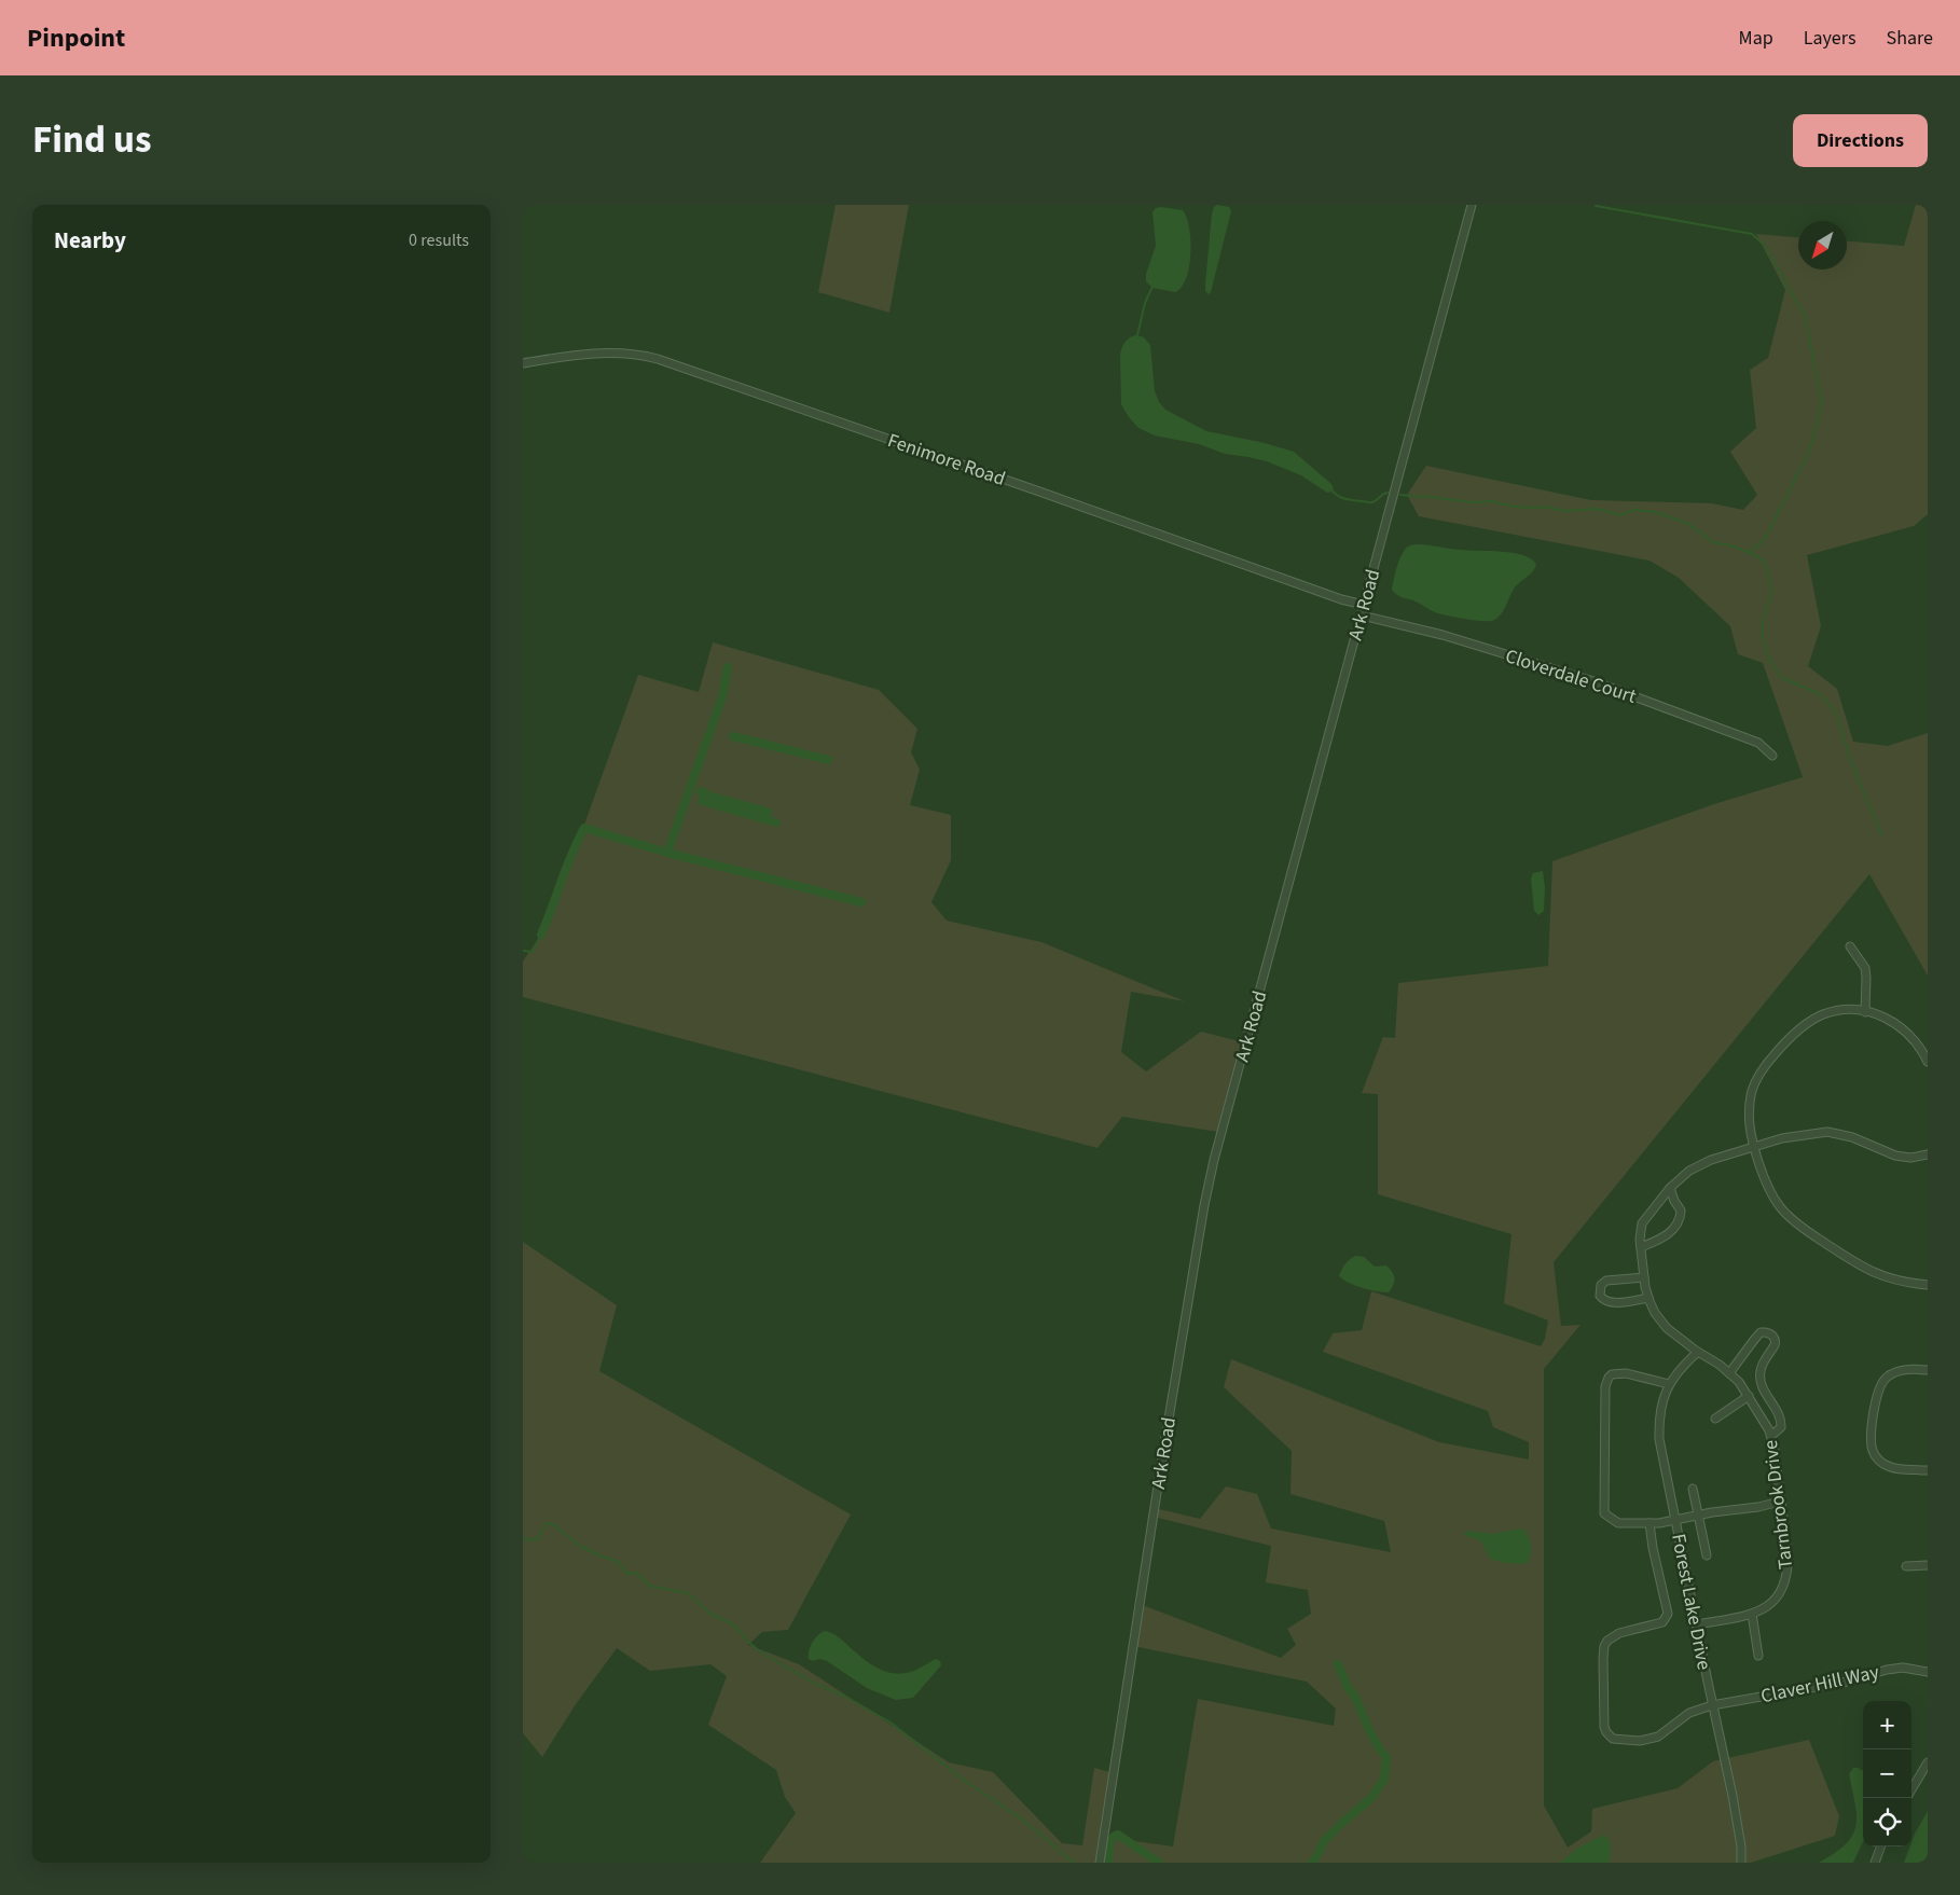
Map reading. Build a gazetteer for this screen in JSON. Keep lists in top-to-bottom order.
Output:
{
  "streets": {
    "street": [
      "Fenimore Road",
      "Ark Road",
      "Cloverdale Court",
      "Tarnbrook Drive",
      "Forest Lake Drive",
      "Claver Hill Way"
    ]
  },
  "crossings": [
    ["Fenimore Road", "Ark Road"],
    ["Ark Road", "Cloverdale Court"],
    ["Tarnbrook Drive", "Forest Lake Drive"],
    ["Forest Lake Drive", "Claver Hill Way"]
  ],
  "north": "bottom left",
  "page": {
    "header": "Pinpoint",
    "nav": ["Map", "Layers", "Share"],
    "title": "Find us",
    "buttons": "Directions",
    "heading": ["Nearby", "0 results"],
    "map_buttons": ["+", "−"]
  }
}
